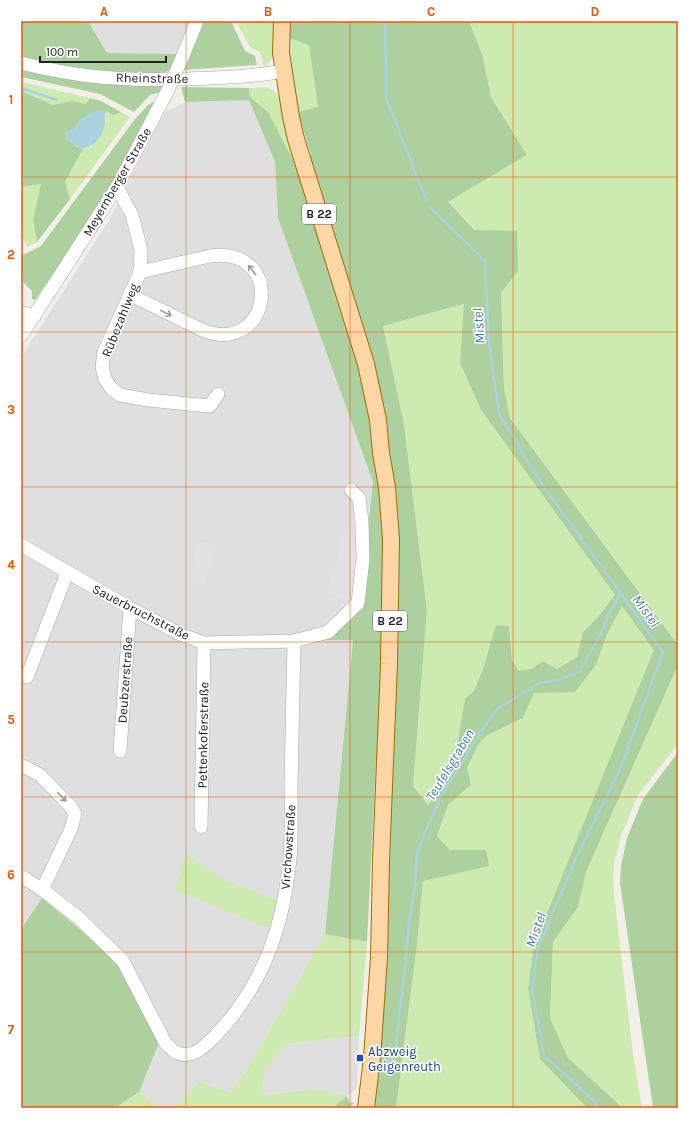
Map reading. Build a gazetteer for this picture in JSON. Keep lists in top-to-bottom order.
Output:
{
  "streets": {
    "main road": ["B 22"],
    "street": [
      "Rheinstraße",
      "Meyernberger Straße",
      "Rübezahlweg",
      "Sauerbruchstraße",
      "Deubzerstraße",
      "Pettenkoferstraße",
      "Virchowstraße"
    ]
  },
  "crossings": [
    ["Rheinstraße", "B 22"],
    ["Meyernberger Straße", "Rübezahlweg"],
    ["Sauerbruchstraße", "Deubzerstraße"],
    ["Sauerbruchstraße", "Pettenkoferstraße"],
    ["Sauerbruchstraße", "Virchowstraße"]
  ],
  "water": ["Mistel", "Teufelsgraben"],
  "places": {
    "transit": ["Abzweig Geigenreuth"]
  },
  "scale_bar": "100 m",
  "grid": {
    "columns": [
      "A",
      "B",
      "C",
      "D"
    ],
    "rows": [
      "1",
      "2",
      "3",
      "4",
      "5",
      "6",
      "7"
    ]
  }
}
